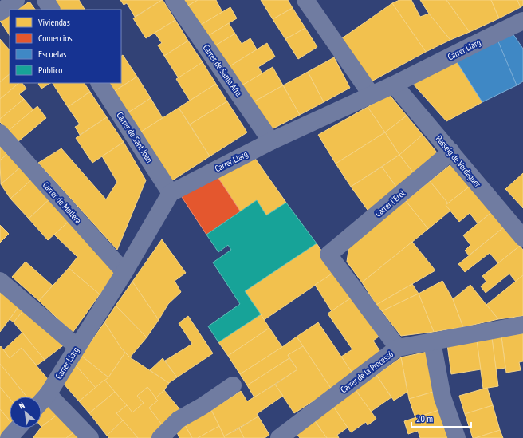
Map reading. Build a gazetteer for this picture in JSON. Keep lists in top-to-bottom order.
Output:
{
  "streets": {
    "street": [
      "Carrer Llarg",
      "Carrer de Santa Afra",
      "Carrer de Sant Joan",
      "Passeig de Verdaguer",
      "Carrer de Mollera",
      "Carrer l'Erol",
      "Carrer de la Processó"
    ]
  },
  "crossings": [
    ["Carrer Llarg", "Carrer de Santa Afra"],
    ["Carrer Llarg", "Carrer de Sant Joan"],
    ["Carrer Llarg", "Passeig de Verdaguer"],
    ["Carrer Llarg", "Carrer de Mollera"],
    ["Passeig de Verdaguer", "Carrer l'Erol"],
    ["Carrer l'Erol", "Carrer de la Processó"]
  ],
  "legend": [
    "Viviendas",
    "Comercios",
    "Escuelas",
    "Público"
  ],
  "scale_bar": "20 m",
  "north": "top left"
}
